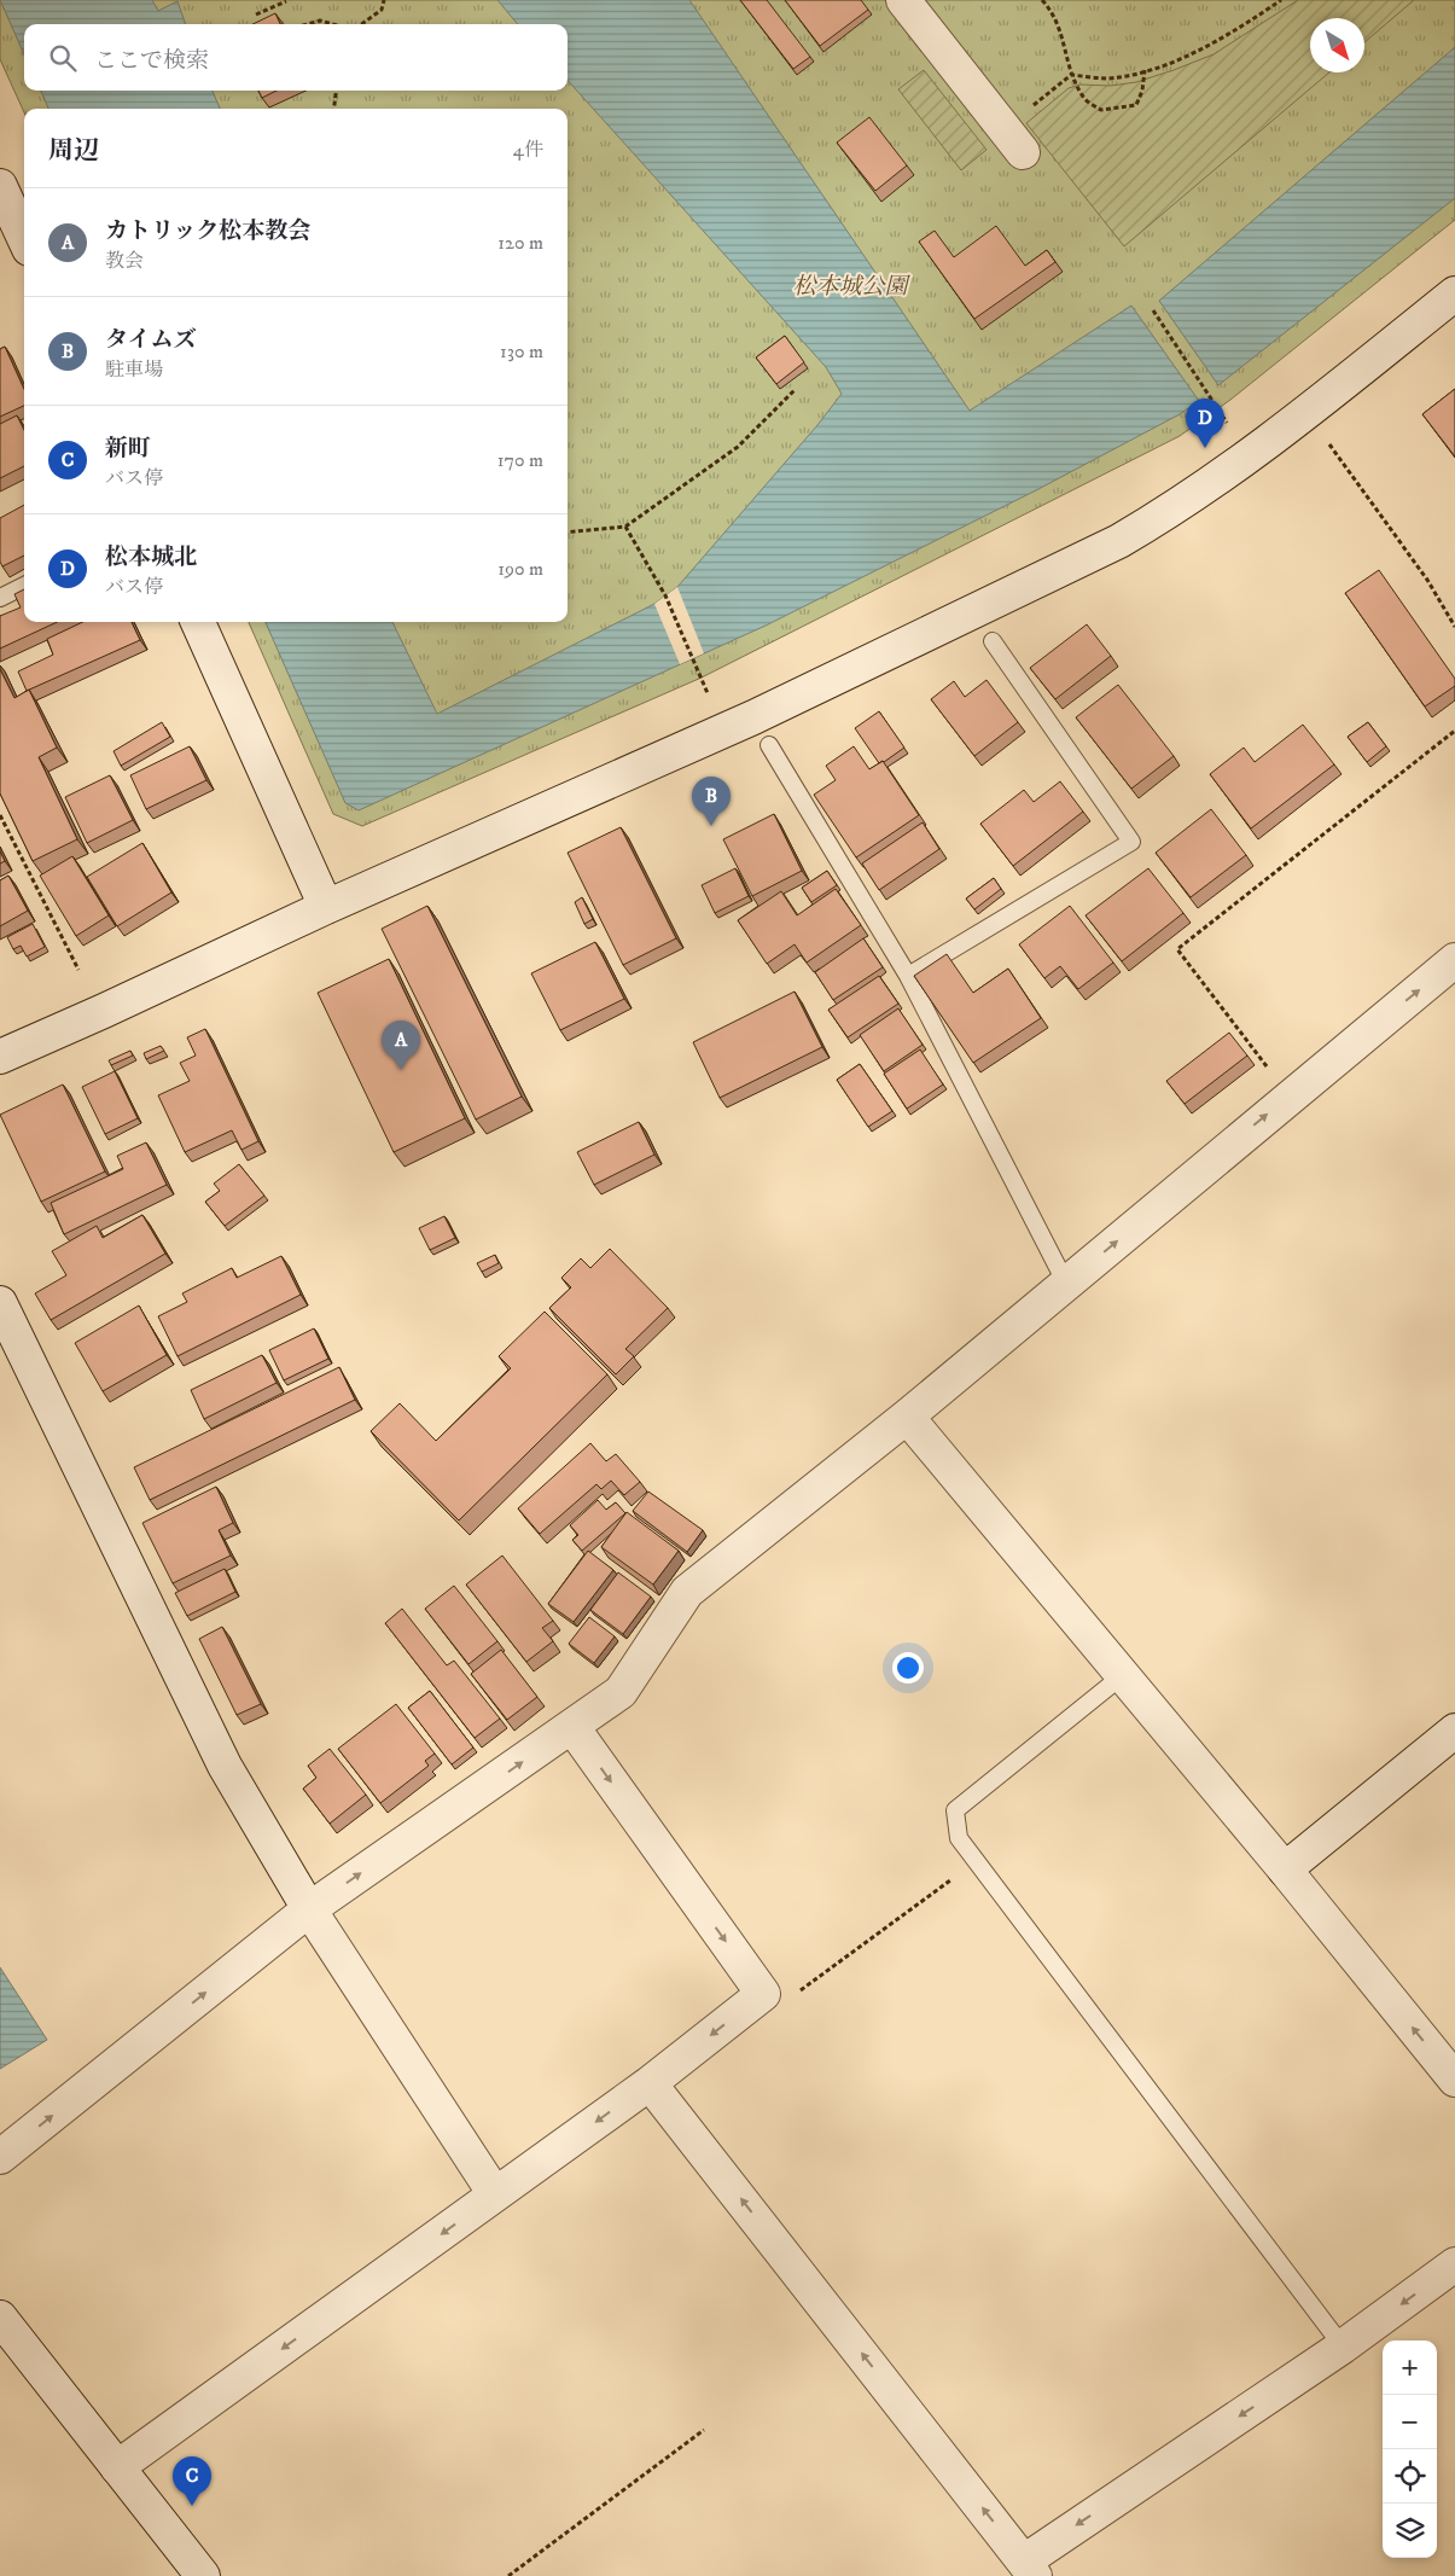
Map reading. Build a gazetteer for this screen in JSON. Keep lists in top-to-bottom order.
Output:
{
  "parks": ["松本城公園"],
  "north": "bottom right",
  "page": {
    "search": "ここで検索",
    "heading": ["周辺", "4件"],
    "list": [
      {
        "mark": "A",
        "name": "カトリック松本教会",
        "note": "教会",
        "value": "120 m"
      },
      {
        "mark": "B",
        "name": "タイムズ",
        "note": "駐車場",
        "value": "130 m"
      },
      {
        "mark": "C",
        "name": "新町",
        "note": "バス停",
        "value": "170 m"
      },
      {
        "mark": "D",
        "name": "松本城北",
        "note": "バス停",
        "value": "190 m"
      }
    ],
    "pins": [
      "D",
      "B",
      "A",
      "C"
    ],
    "map_buttons": ["+", "−"]
  }
}
